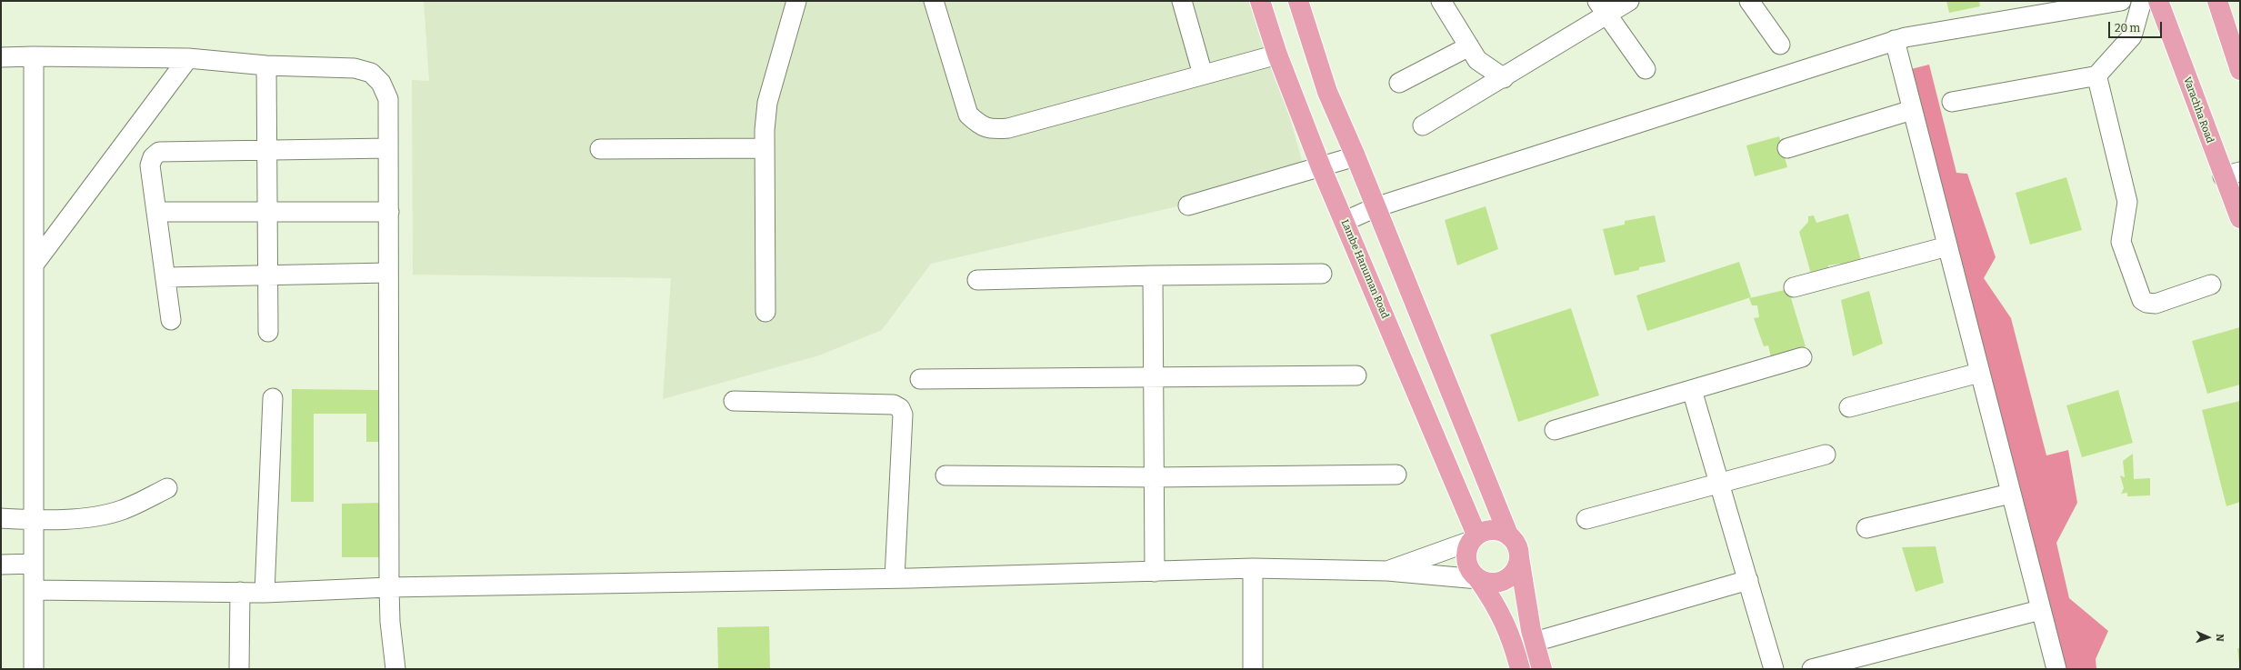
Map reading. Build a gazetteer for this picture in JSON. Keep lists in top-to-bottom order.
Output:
{
  "streets": {
    "main road": ["Varachha Road", "Lambe Hanuman Road"]
  },
  "scale_bar": "20 m",
  "north": "right"
}
